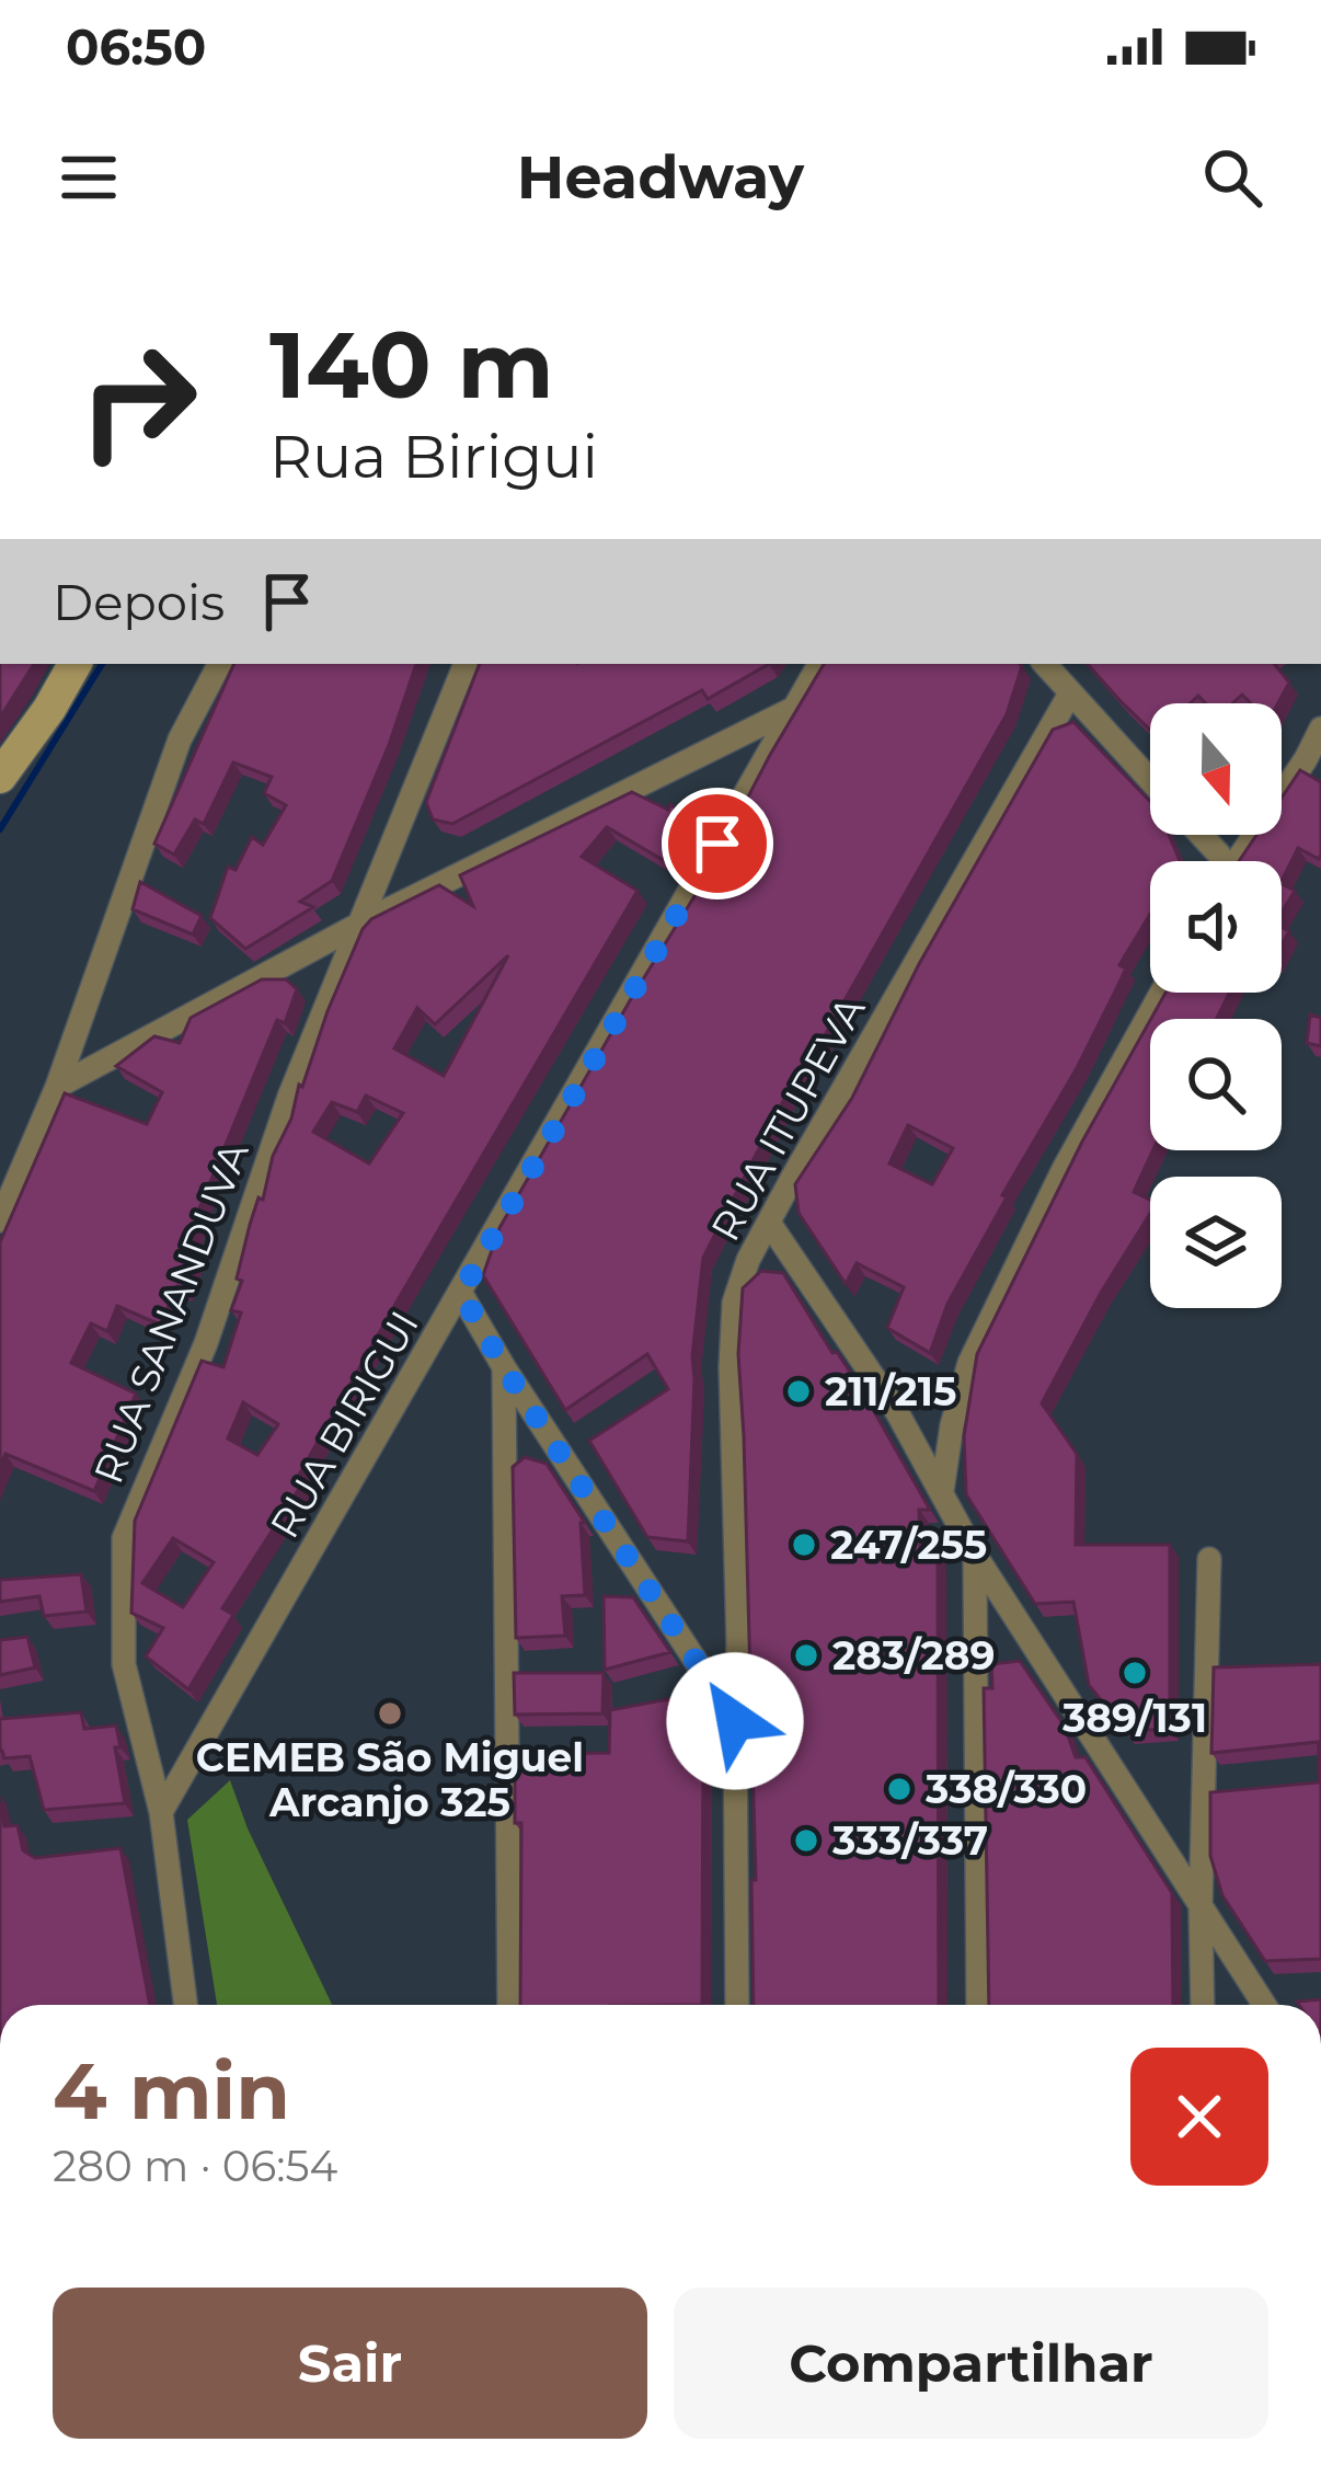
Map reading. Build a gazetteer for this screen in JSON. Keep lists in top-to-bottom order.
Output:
{
  "streets": {
    "street": ["RUA ITUPEVA", "RUA SANANDUVA", "RUA BIRIGUI"]
  },
  "crossings": [
    ["RUA SANANDUVA", "RUA BIRIGUI"]
  ],
  "places": [
    "211/215",
    "247/255",
    "283/289",
    "389/131",
    "CEMEB São Miguel Arcanjo 325",
    "338/330",
    "333/337"
  ],
  "north": "bottom",
  "page": {
    "status": "06:50",
    "header": "Headway",
    "turn": ["140 m", "Rua Birigui"],
    "then": "Depois",
    "heading": ["4 min", "280 m · 06:54"],
    "buttons": ["Sair", "Compartilhar"]
  }
}
